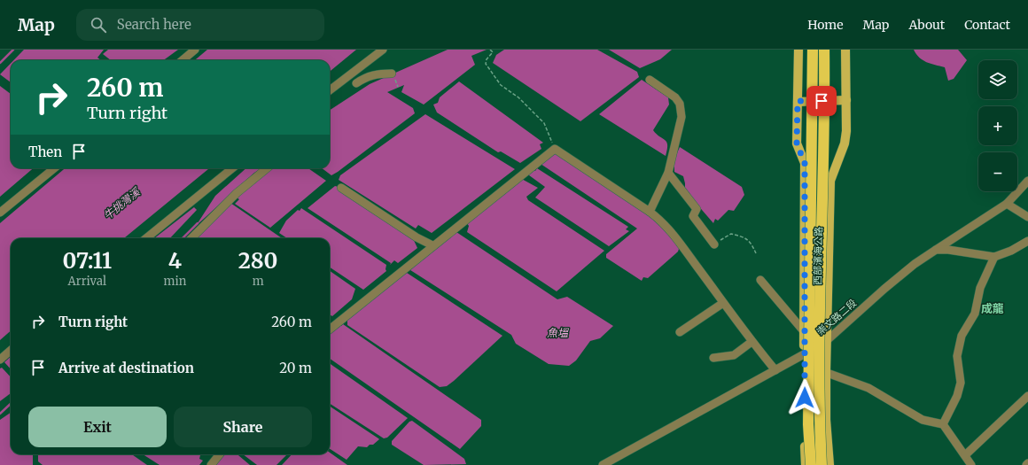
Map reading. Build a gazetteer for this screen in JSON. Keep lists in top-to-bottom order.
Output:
{
  "streets": {
    "main road": ["西部濱海公路"],
    "street": ["崇文路二段"]
  },
  "crossings": [
    ["西部濱海公路", "崇文路二段"]
  ],
  "districts": ["成龍"],
  "water": ["牛挑灣溪", "魚塭"],
  "page": {
    "header": "Map",
    "search": "Search here",
    "nav": [
      "Home",
      "Map",
      "About",
      "Contact"
    ],
    "map_buttons": ["+", "−"],
    "turn": ["260 m", "Turn right"],
    "then": "Then",
    "eta": [
      "07:11",
      "Arrival",
      "4",
      "min",
      "280",
      "m"
    ],
    "list": [
      {
        "name": "Turn right",
        "value": "260 m"
      },
      {
        "name": "Arrive at destination",
        "value": "20 m"
      }
    ],
    "buttons": ["Exit", "Share"]
  }
}
